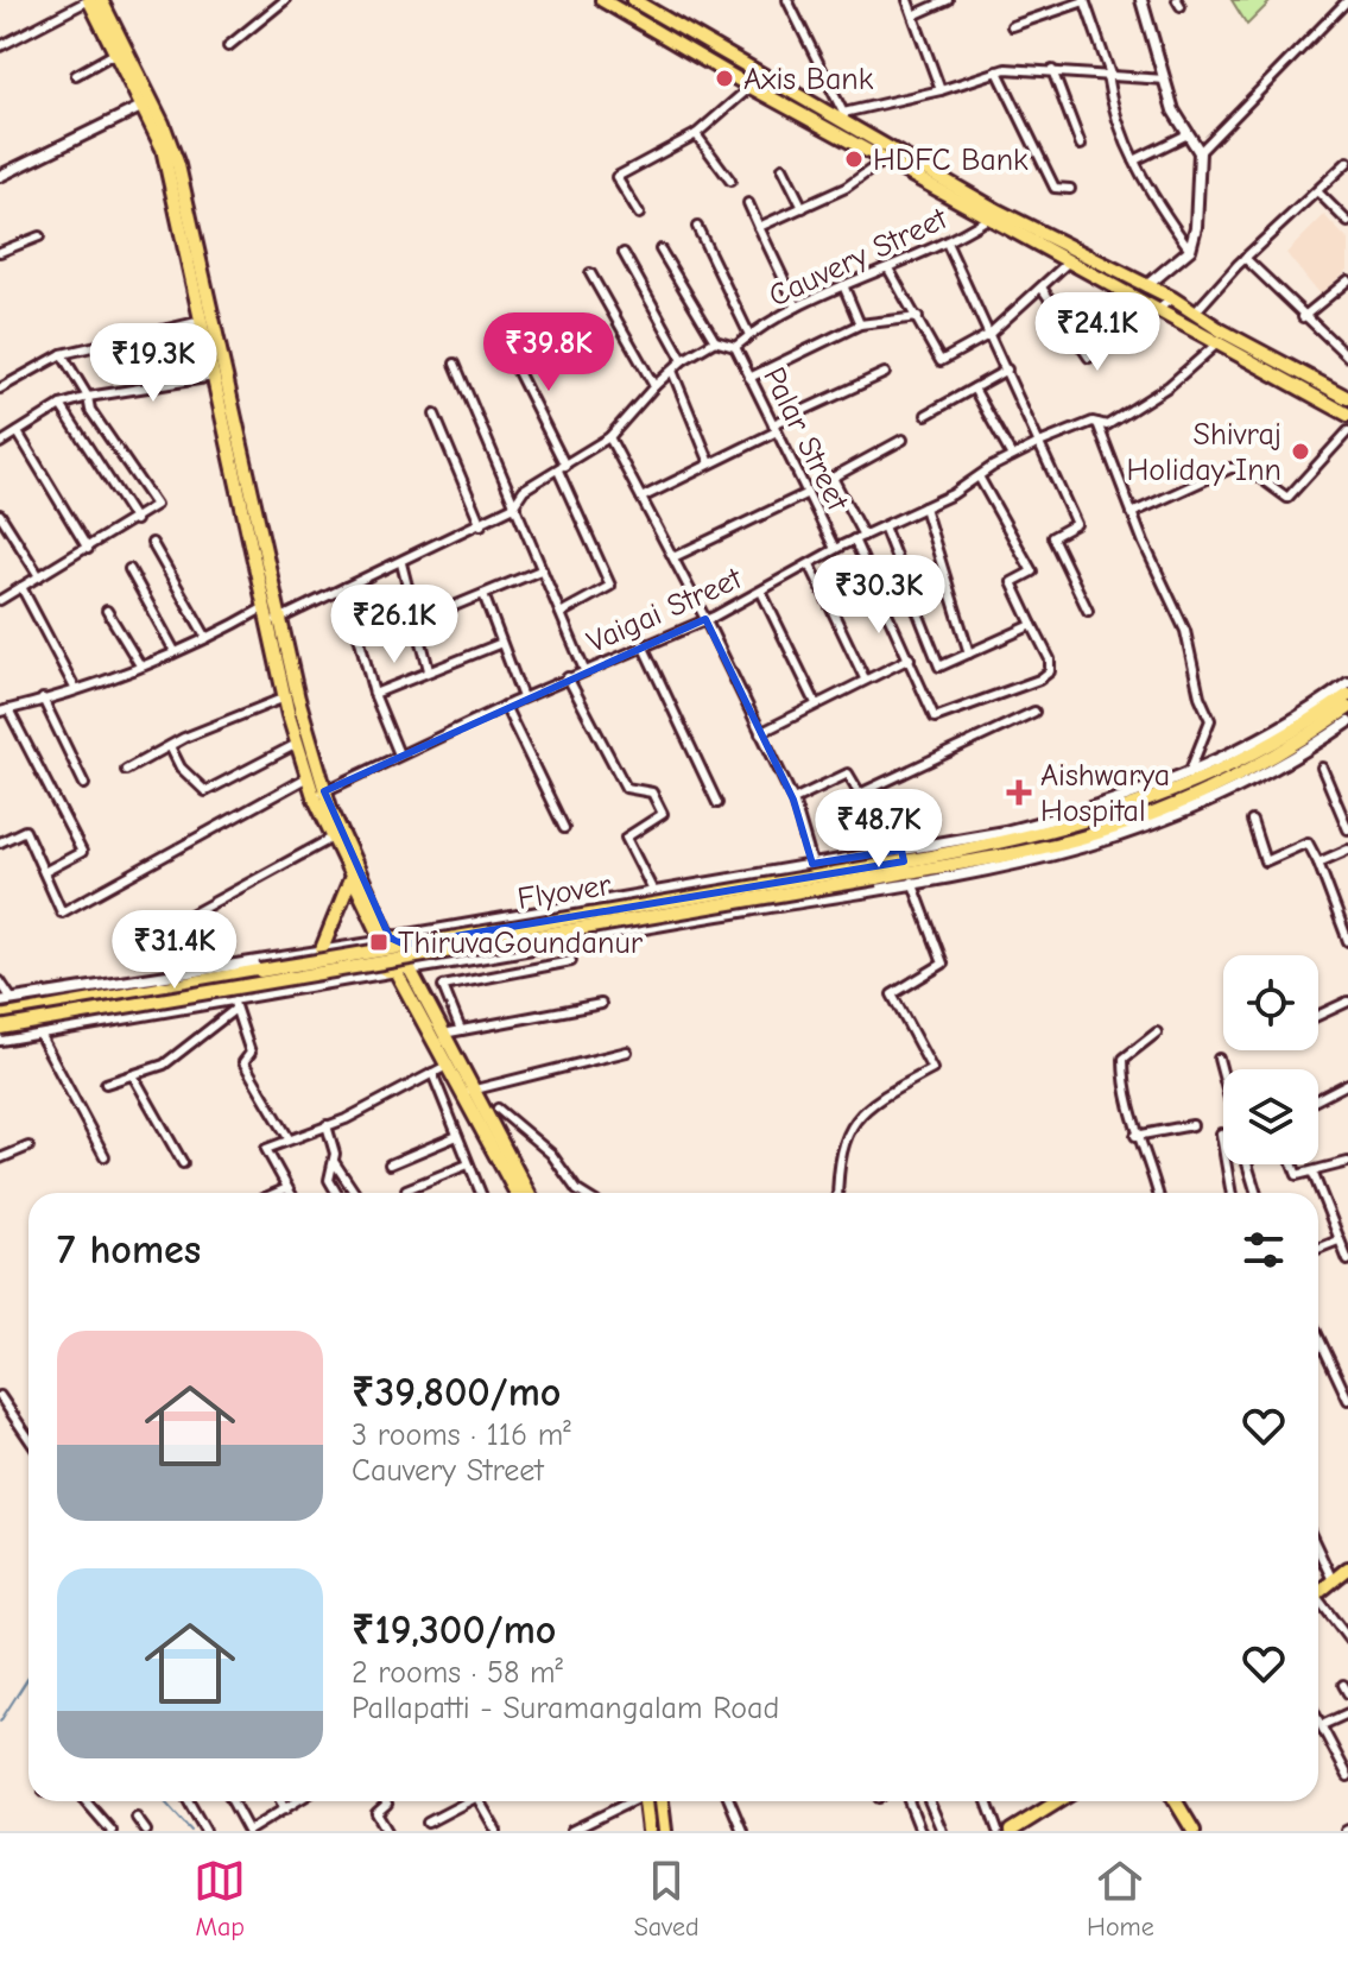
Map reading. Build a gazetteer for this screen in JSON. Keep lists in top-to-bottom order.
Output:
{
  "streets": {
    "main road": ["Flyover"],
    "street": ["Cauvery Street", "Palar Street", "Vaigai Street"]
  },
  "crossings": [
    ["Cauvery Street", "Palar Street"],
    ["Palar Street", "Vaigai Street"]
  ],
  "places": {
    "other": ["Axis Bank", "HDFC Bank", "Shivraj Holiday Inn"],
    "health": ["Aishwarya Hospital"],
    "transit": ["ThiruvaGoundanur"]
  },
  "page": {
    "price": [
      "₹24.1K",
      "₹39.8K",
      "₹19.3K",
      "₹30.3K",
      "₹26.1K",
      "₹48.7K",
      "₹31.4K"
    ],
    "heading": "7 homes",
    "list": [
      {
        "name": "₹39,800/mo",
        "note": "3 rooms · 116 m² · Cauvery Street"
      },
      {
        "name": "₹19,300/mo",
        "note": "2 rooms · 58 m² · Pallapatti - Suramangalam Road"
      }
    ],
    "tabs": ["Map", "Saved", "Home"]
  }
}
